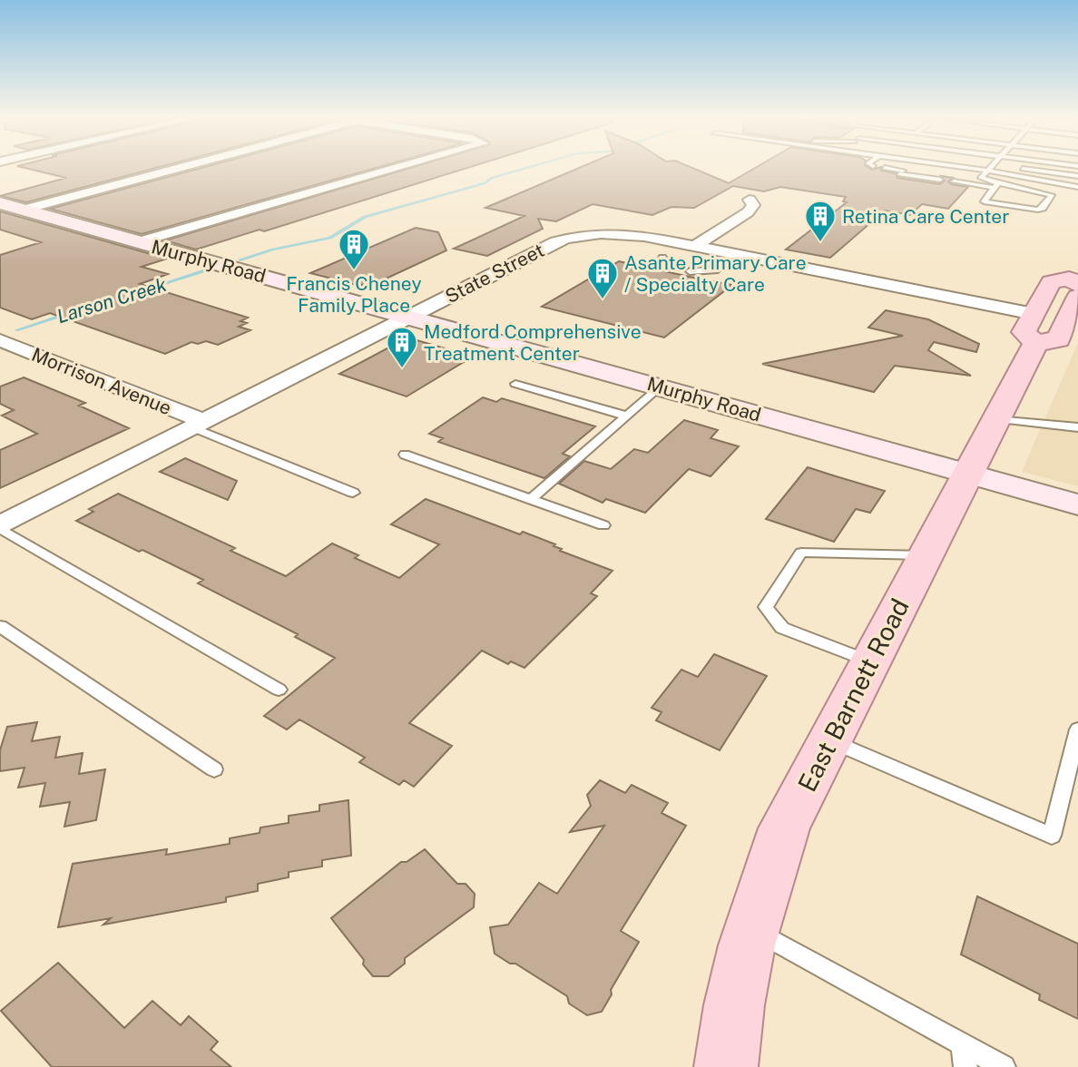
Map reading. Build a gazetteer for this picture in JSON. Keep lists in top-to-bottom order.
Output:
{
  "streets": {
    "main road": ["East Barnett Road"],
    "street": ["Murphy Road", "State Street", "Morrison Avenue"]
  },
  "crossings": [
    ["Murphy Road", "State Street"],
    ["Murphy Road", "East Barnett Road"],
    ["State Street", "Morrison Avenue"]
  ],
  "water": ["Larson Creek"],
  "places": {
    "building": [
      "Retina Care Center",
      "Francis Cheney Family Place",
      "Asante Primary Care / Specialty Care",
      "Medford Comprehensive Treatment Center"
    ]
  }
}
